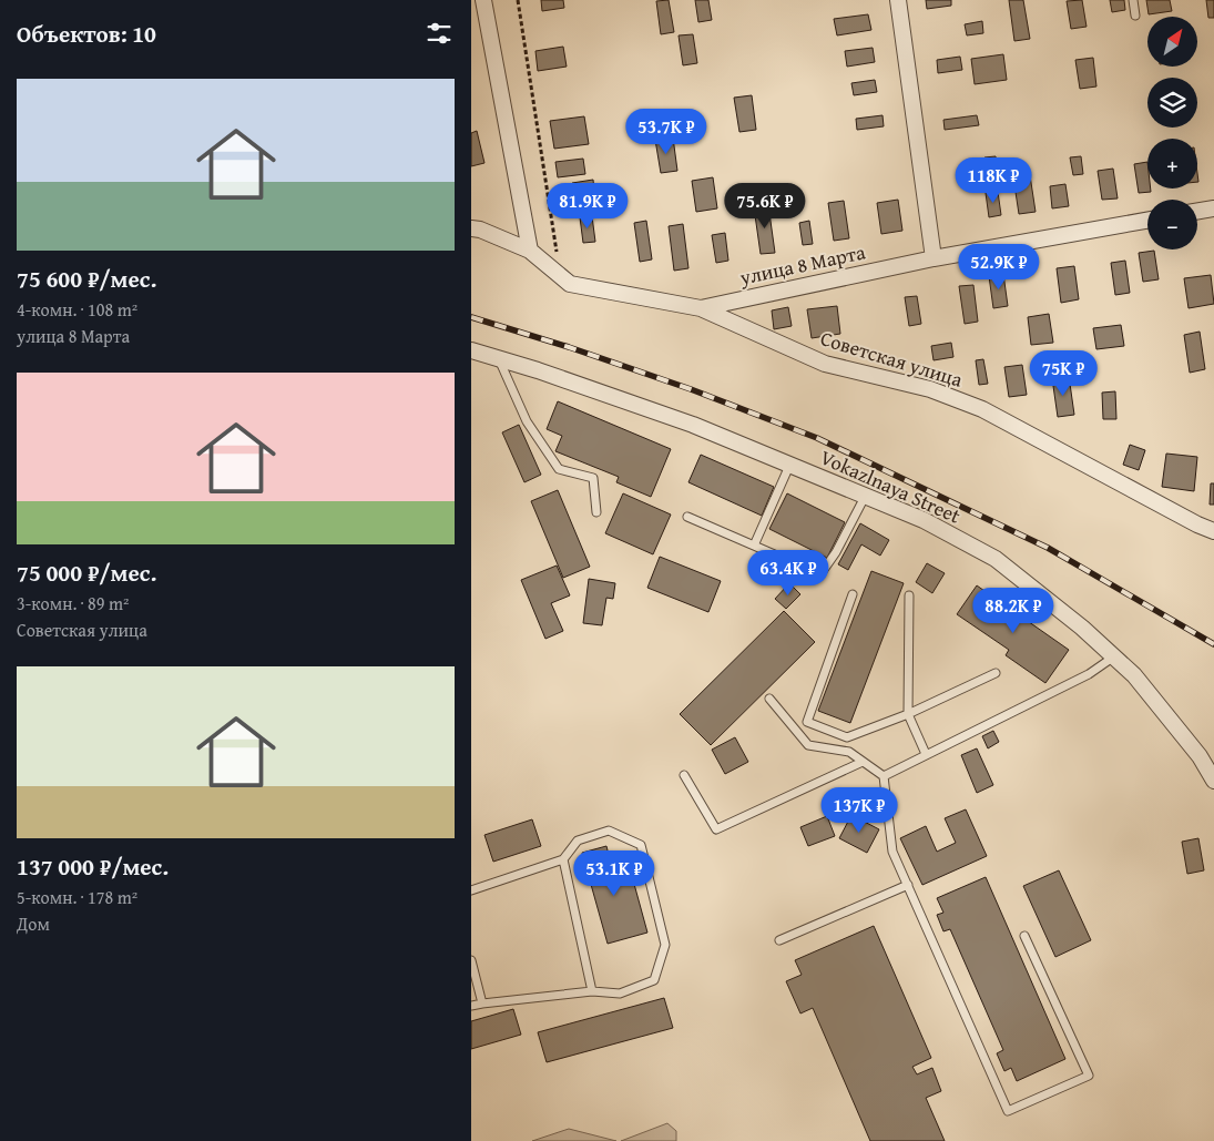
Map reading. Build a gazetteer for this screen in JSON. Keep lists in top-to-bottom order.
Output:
{
  "streets": {
    "street": ["улица 8 Марта", "Советская улица", "Vokazlnaya Street"]
  },
  "crossings": [
    ["улица 8 Марта", "Советская улица"]
  ],
  "north": "top right",
  "page": {
    "heading": "Объектов: 10",
    "map_buttons": ["+", "−"],
    "list": [
      {
        "name": "75 600 ₽/мес.",
        "note": "4-комн. · 108 m² · улица 8 Марта"
      },
      {
        "name": "75 000 ₽/мес.",
        "note": "3-комн. · 89 m² · Советская улица"
      },
      {
        "name": "137 000 ₽/мес.",
        "note": "5-комн. · 178 m² · Дом"
      }
    ],
    "price": [
      "53.7K ₽",
      "118K ₽",
      "81.9K ₽",
      "75.6K ₽",
      "52.9K ₽",
      "75K ₽",
      "63.4K ₽",
      "88.2K ₽",
      "137K ₽",
      "53.1K ₽"
    ]
  }
}
